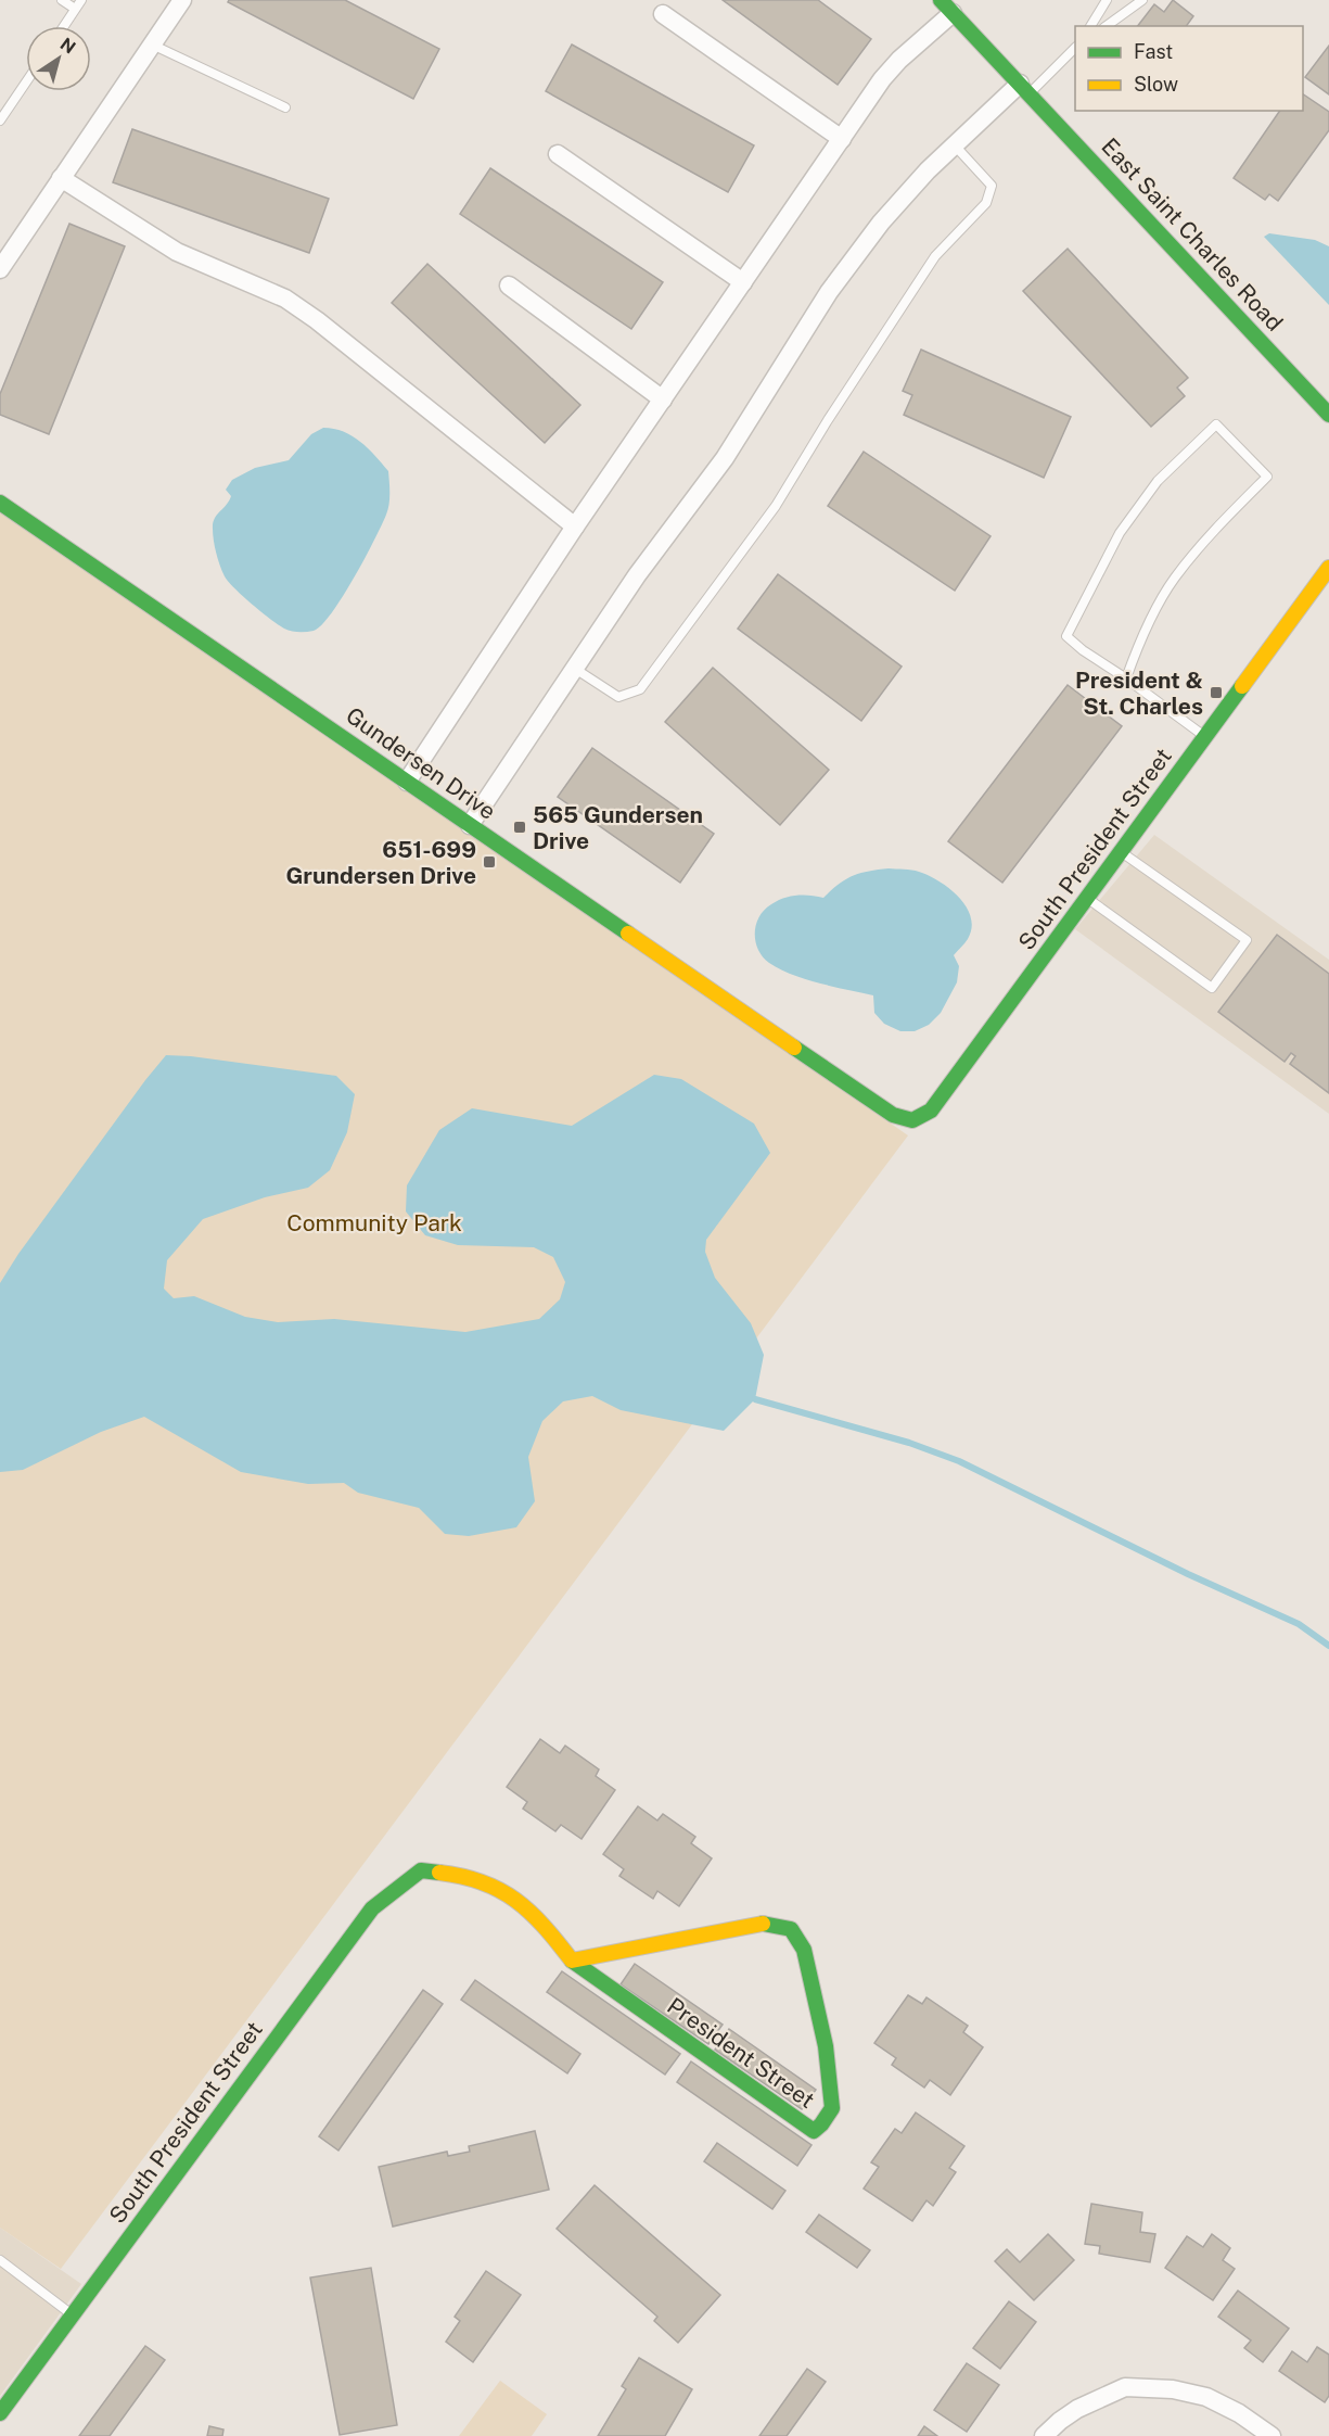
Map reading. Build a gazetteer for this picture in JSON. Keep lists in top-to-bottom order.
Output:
{
  "streets": {
    "street": [
      "East Saint Charles Road",
      "Gundersen Drive",
      "South President Street",
      "President Street"
    ]
  },
  "crossings": [
    ["Gundersen Drive", "South President Street"],
    ["South President Street", "President Street"]
  ],
  "parks": ["Community Park"],
  "places": {
    "transit": ["President & St. Charles", "565 Gundersen Drive", "651-699 Grundersen Drive"]
  },
  "legend": ["Fast", "Slow"],
  "north": "top right"
}
